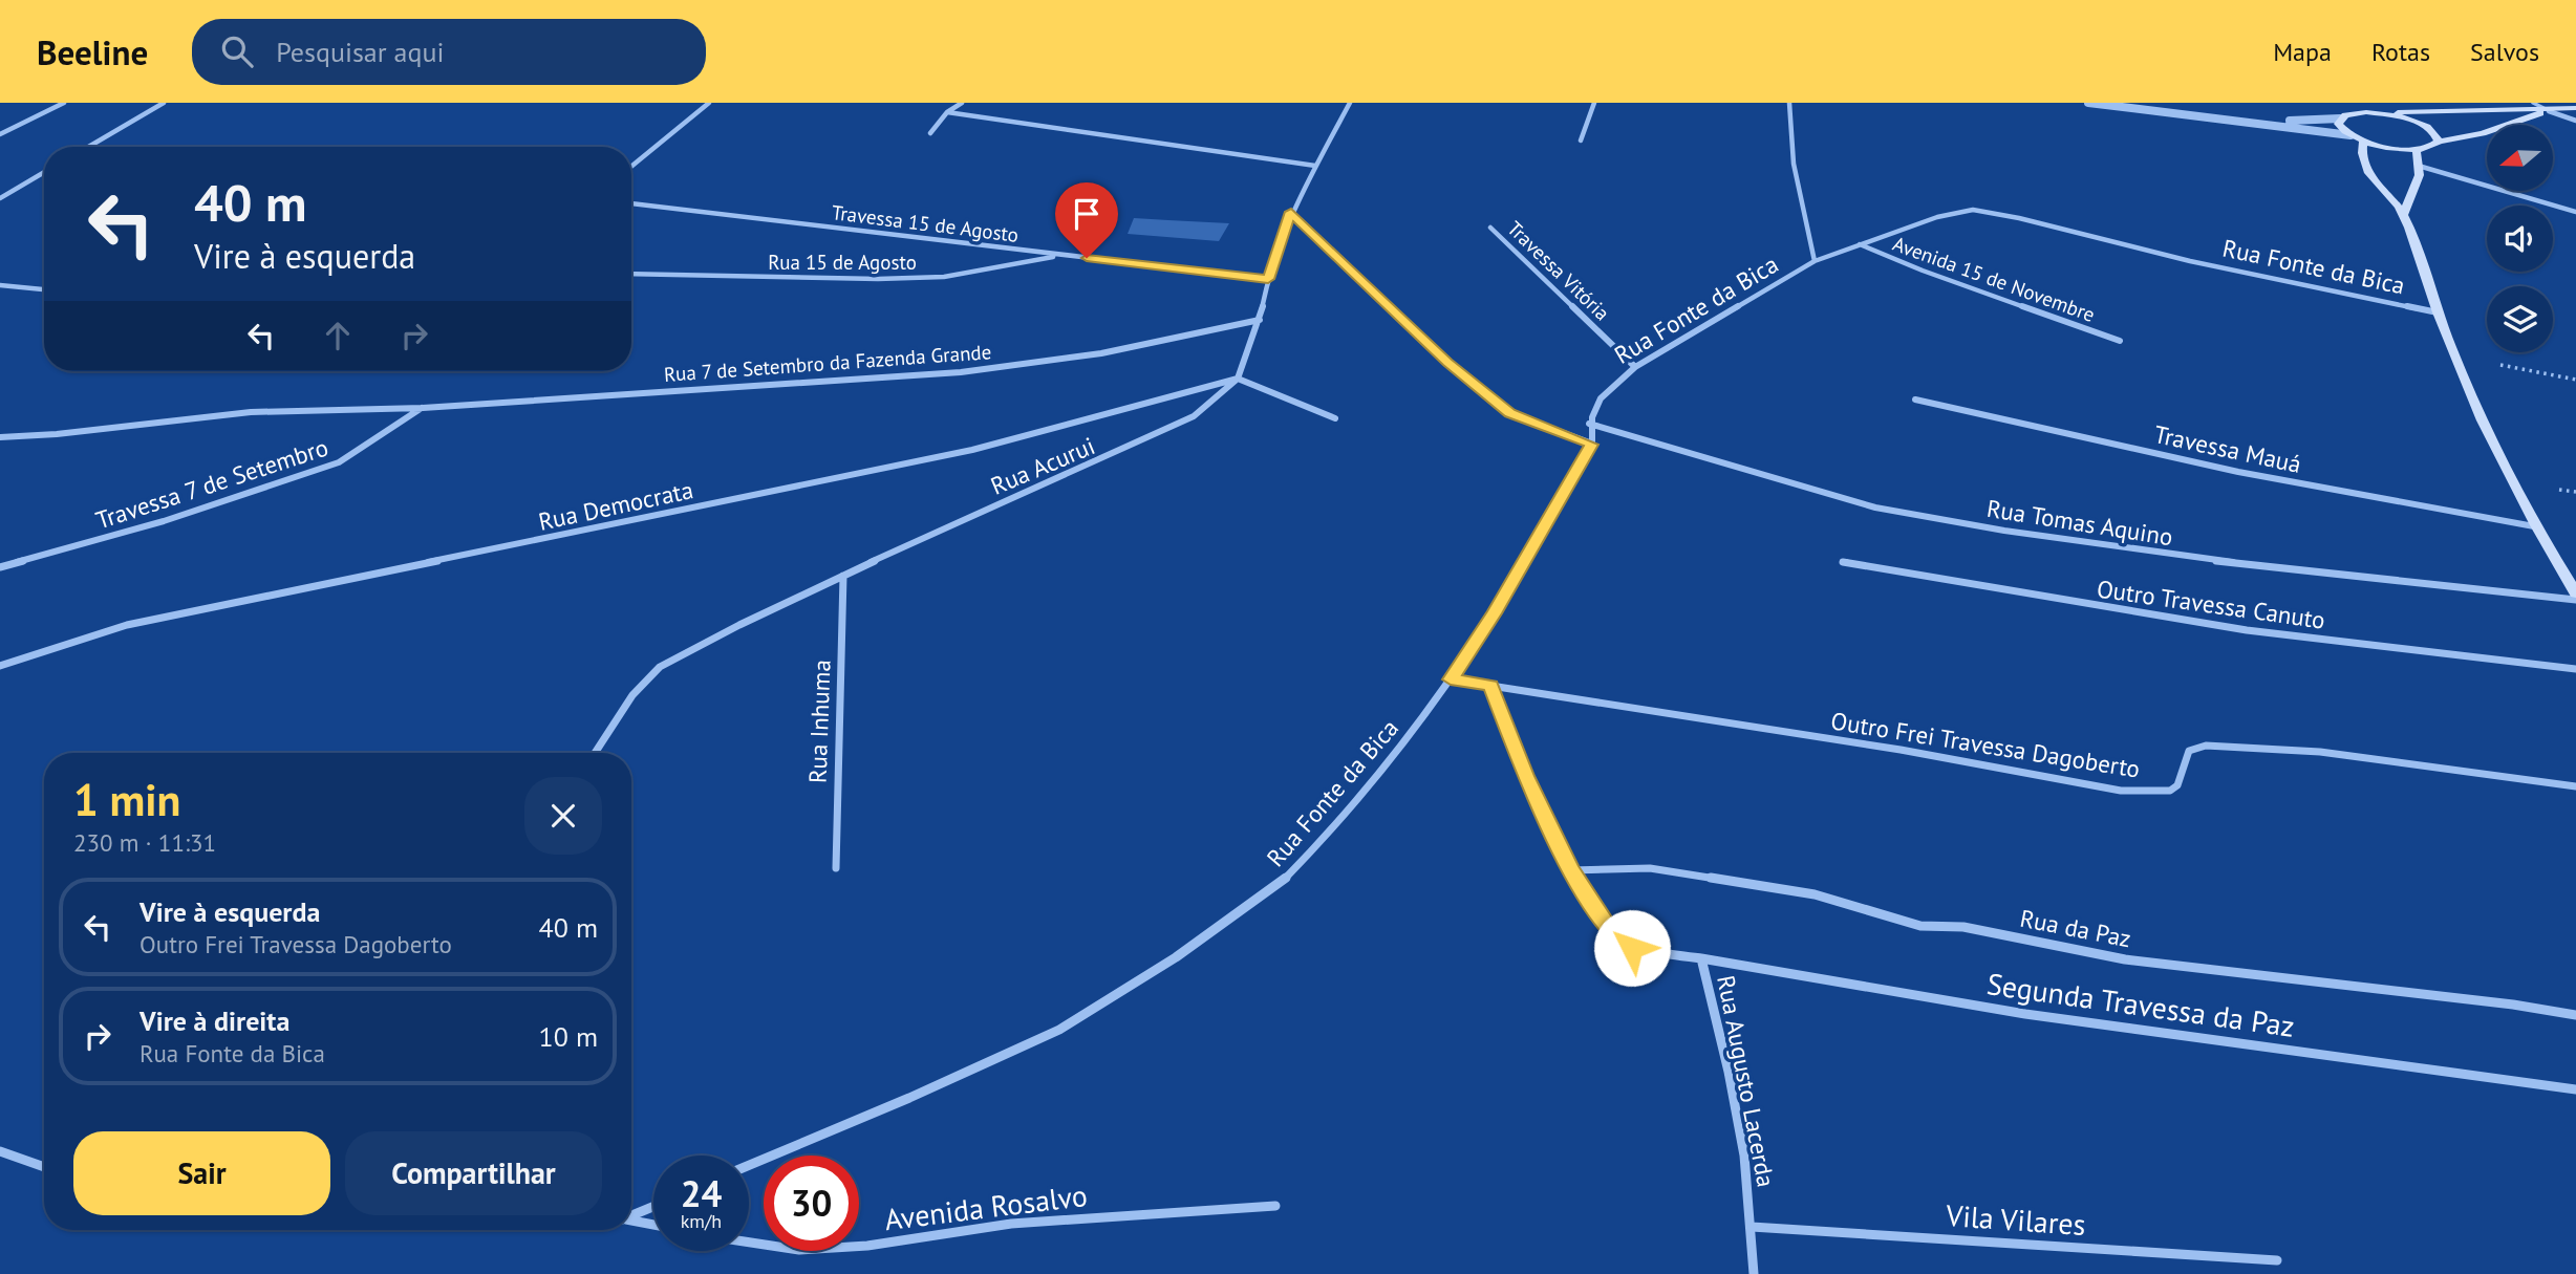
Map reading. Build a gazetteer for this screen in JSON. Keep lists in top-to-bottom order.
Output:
{
  "streets": {
    "street": [
      "Travessa 15 de Agosto",
      "Rua 15 de Agosto",
      "Rua Fonte da Bica",
      "Travessa Vitória",
      "Avenida 15 de Novembre",
      "Rua 7 de Setembro da Fazenda Grande",
      "Travessa Mauá",
      "Rua Acurui",
      "Travessa 7 de Setembro",
      "Rua Democrata",
      "Rua Tomas Aquino",
      "Outro Travessa Canuto",
      "Rua Inhuma",
      "Outro Frei Travessa Dagoberto",
      "Rua da Paz",
      "Segunda Travessa da Paz",
      "Rua Augusto Lacerda",
      "Avenida Rosalvo",
      "Vila Vilares"
    ]
  },
  "crossings": [
    ["Travessa 15 de Agosto", "Rua 15 de Agosto"],
    ["Travessa 15 de Agosto", "Rua Acurui"],
    ["Rua Fonte da Bica", "Travessa Vitória"],
    ["Rua Fonte da Bica", "Avenida 15 de Novembre"],
    ["Rua Fonte da Bica", "Rua Tomas Aquino"],
    ["Rua Fonte da Bica", "Outro Frei Travessa Dagoberto"],
    ["Rua 7 de Setembro da Fazenda Grande", "Rua Acurui"],
    ["Rua 7 de Setembro da Fazenda Grande", "Travessa 7 de Setembro"],
    ["Rua Acurui", "Rua Democrata"],
    ["Rua Acurui", "Rua Inhuma"],
    ["Outro Frei Travessa Dagoberto", "Rua Augusto Lacerda"],
    ["Rua da Paz", "Rua Augusto Lacerda"],
    ["Segunda Travessa da Paz", "Rua Augusto Lacerda"],
    ["Rua Augusto Lacerda", "Vila Vilares"]
  ],
  "north": "left",
  "page": {
    "header": "Beeline",
    "search": "Pesquisar aqui",
    "nav": ["Mapa", "Rotas", "Salvos"],
    "turn": ["40 m", "Vire à esquerda"],
    "heading": ["1 min", "230 m · 11:31"],
    "list": [
      {
        "name": "Vire à esquerda",
        "note": "Outro Frei Travessa Dagoberto",
        "value": "40 m"
      },
      {
        "name": "Vire à direita",
        "note": "Rua Fonte da Bica",
        "value": "10 m"
      }
    ],
    "buttons": ["Sair", "Compartilhar"],
    "speed": "24 km/h",
    "limit": "30"
  }
}
